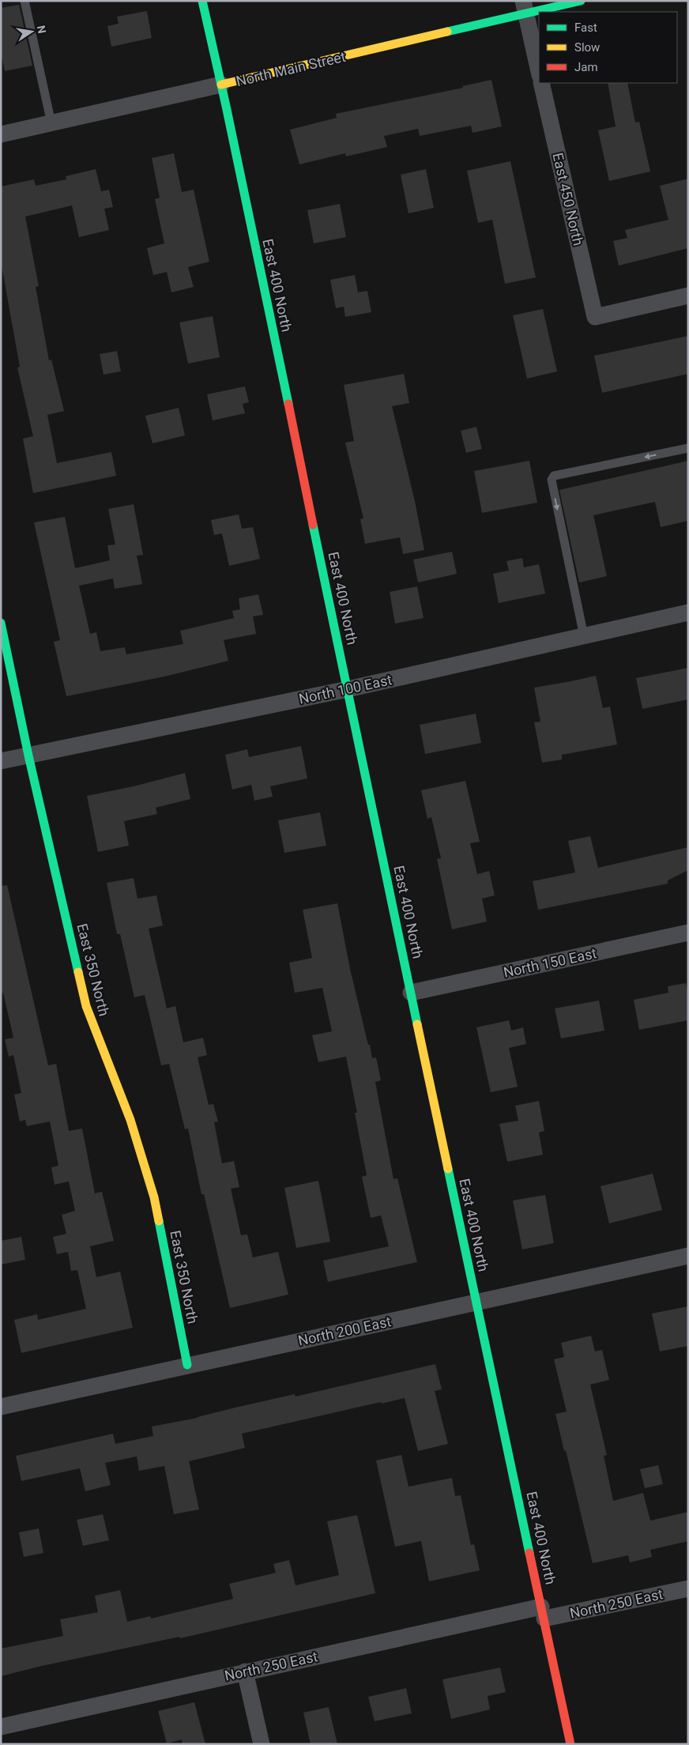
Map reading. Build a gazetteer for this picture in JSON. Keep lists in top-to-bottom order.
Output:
{
  "streets": {
    "main road": ["North Main Street", "East 400 North", "East 350 North"],
    "street": [
      "East 450 North",
      "North 100 East",
      "North 150 East",
      "North 200 East",
      "North 250 East"
    ]
  },
  "crossings": [
    ["North Main Street", "East 400 North"],
    ["East 400 North", "North 100 East"],
    ["East 400 North", "North 150 East"],
    ["East 400 North", "North 200 East"],
    ["East 400 North", "North 250 East"],
    ["North 100 East", "East 350 North"],
    ["East 350 North", "North 200 East"]
  ],
  "legend": ["Fast", "Slow", "Jam"],
  "north": "right"
}
